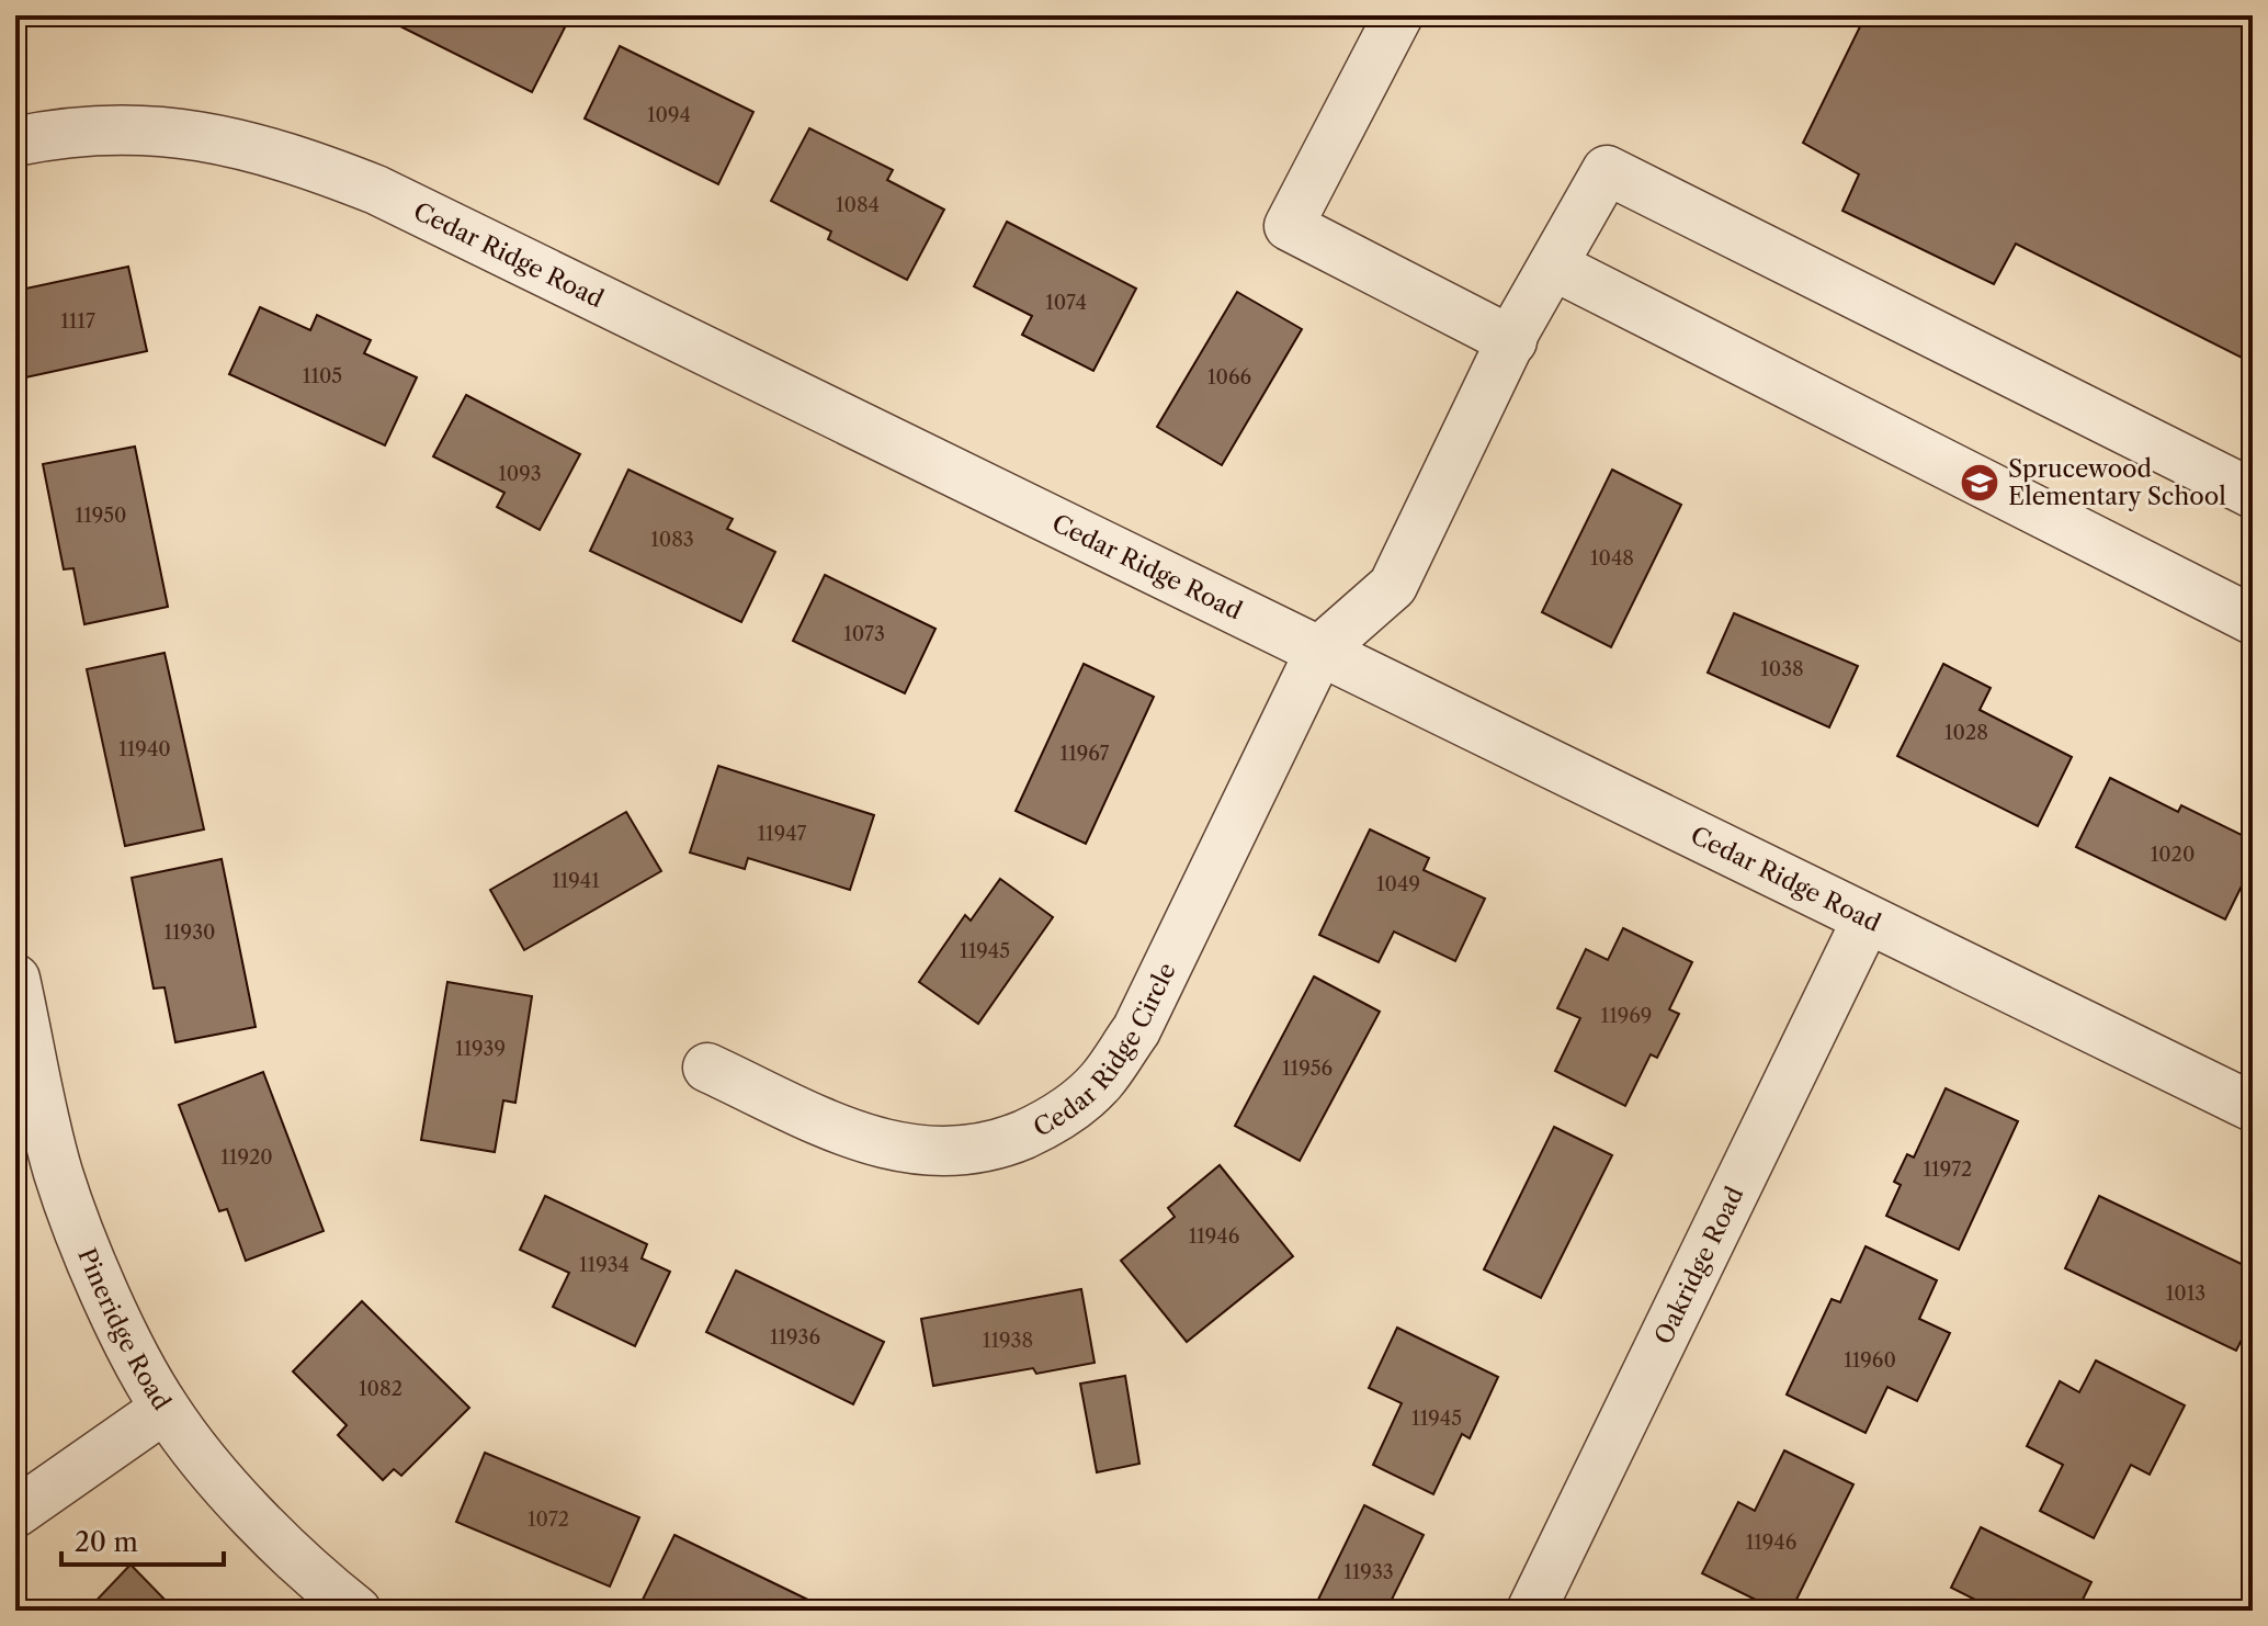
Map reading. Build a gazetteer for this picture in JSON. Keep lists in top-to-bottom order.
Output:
{
  "streets": {
    "street": [
      "Cedar Ridge Road",
      "Cedar Ridge Circle",
      "Oakridge Road",
      "Pineridge Road"
    ]
  },
  "crossings": [
    ["Cedar Ridge Road", "Cedar Ridge Circle"],
    ["Cedar Ridge Road", "Oakridge Road"]
  ],
  "places": {
    "school or university": ["Sprucewood Elementary School"]
  },
  "house_numbers": [
    "1094",
    "1084",
    "1074",
    "1117",
    "1105",
    "1066",
    "1093",
    "11950",
    "1083",
    "1048",
    "1073",
    "1038",
    "1028",
    "11940",
    "11967",
    "11947",
    "1020",
    "11941",
    "1049",
    "11930",
    "11945",
    "11969",
    "11939",
    "11956",
    "11920",
    "11972",
    "11946",
    "11934",
    "1013",
    "11936",
    "11938",
    "11960",
    "1082",
    "11945",
    "1072",
    "11946",
    "11933"
  ],
  "scale_bar": "20 m"
}
